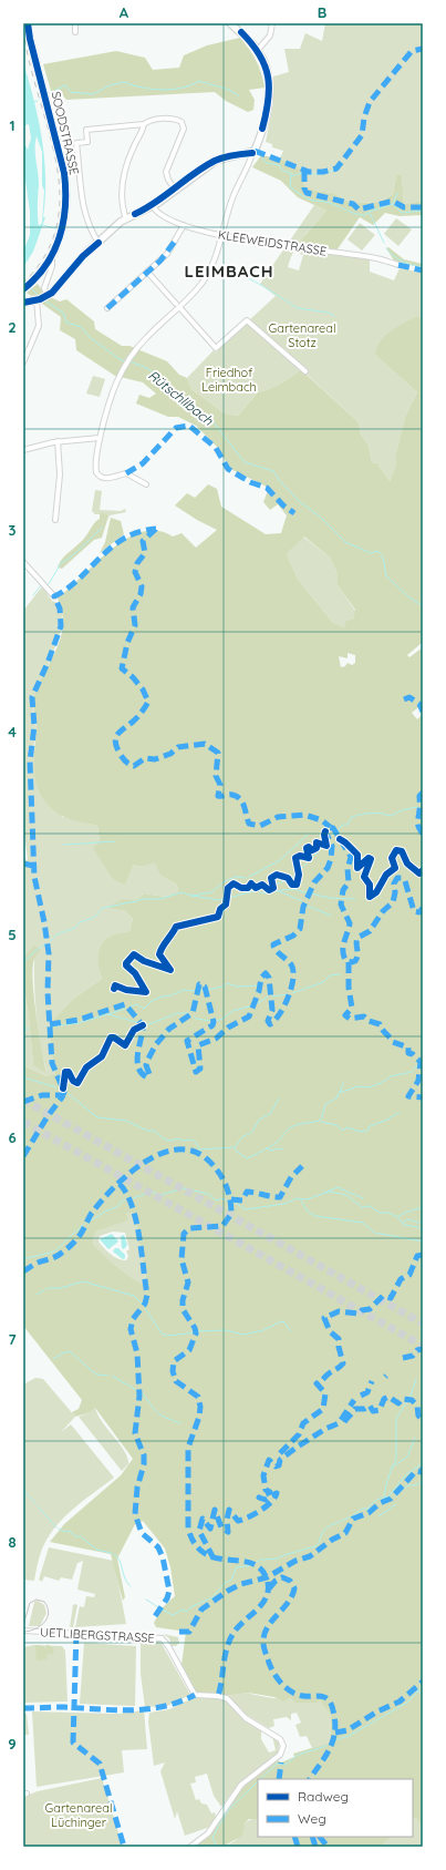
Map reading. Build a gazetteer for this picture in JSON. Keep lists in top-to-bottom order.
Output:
{
  "streets": {
    "main road": ["SOODSTRASSE"],
    "street": ["KLEEWEIDSTRASSE", "UETLIBERGSTRASSE"]
  },
  "districts": ["LEIMBACH"],
  "water": ["Rütschlibach"],
  "parks": ["Gartenareal Stotz", "Friedhof Leimbach", "Gartenareal Lüchinger"],
  "legend": ["Radweg", "Weg"],
  "grid": {
    "columns": ["A", "B"],
    "rows": [
      "1",
      "2",
      "3",
      "4",
      "5",
      "6",
      "7",
      "8",
      "9"
    ]
  }
}
